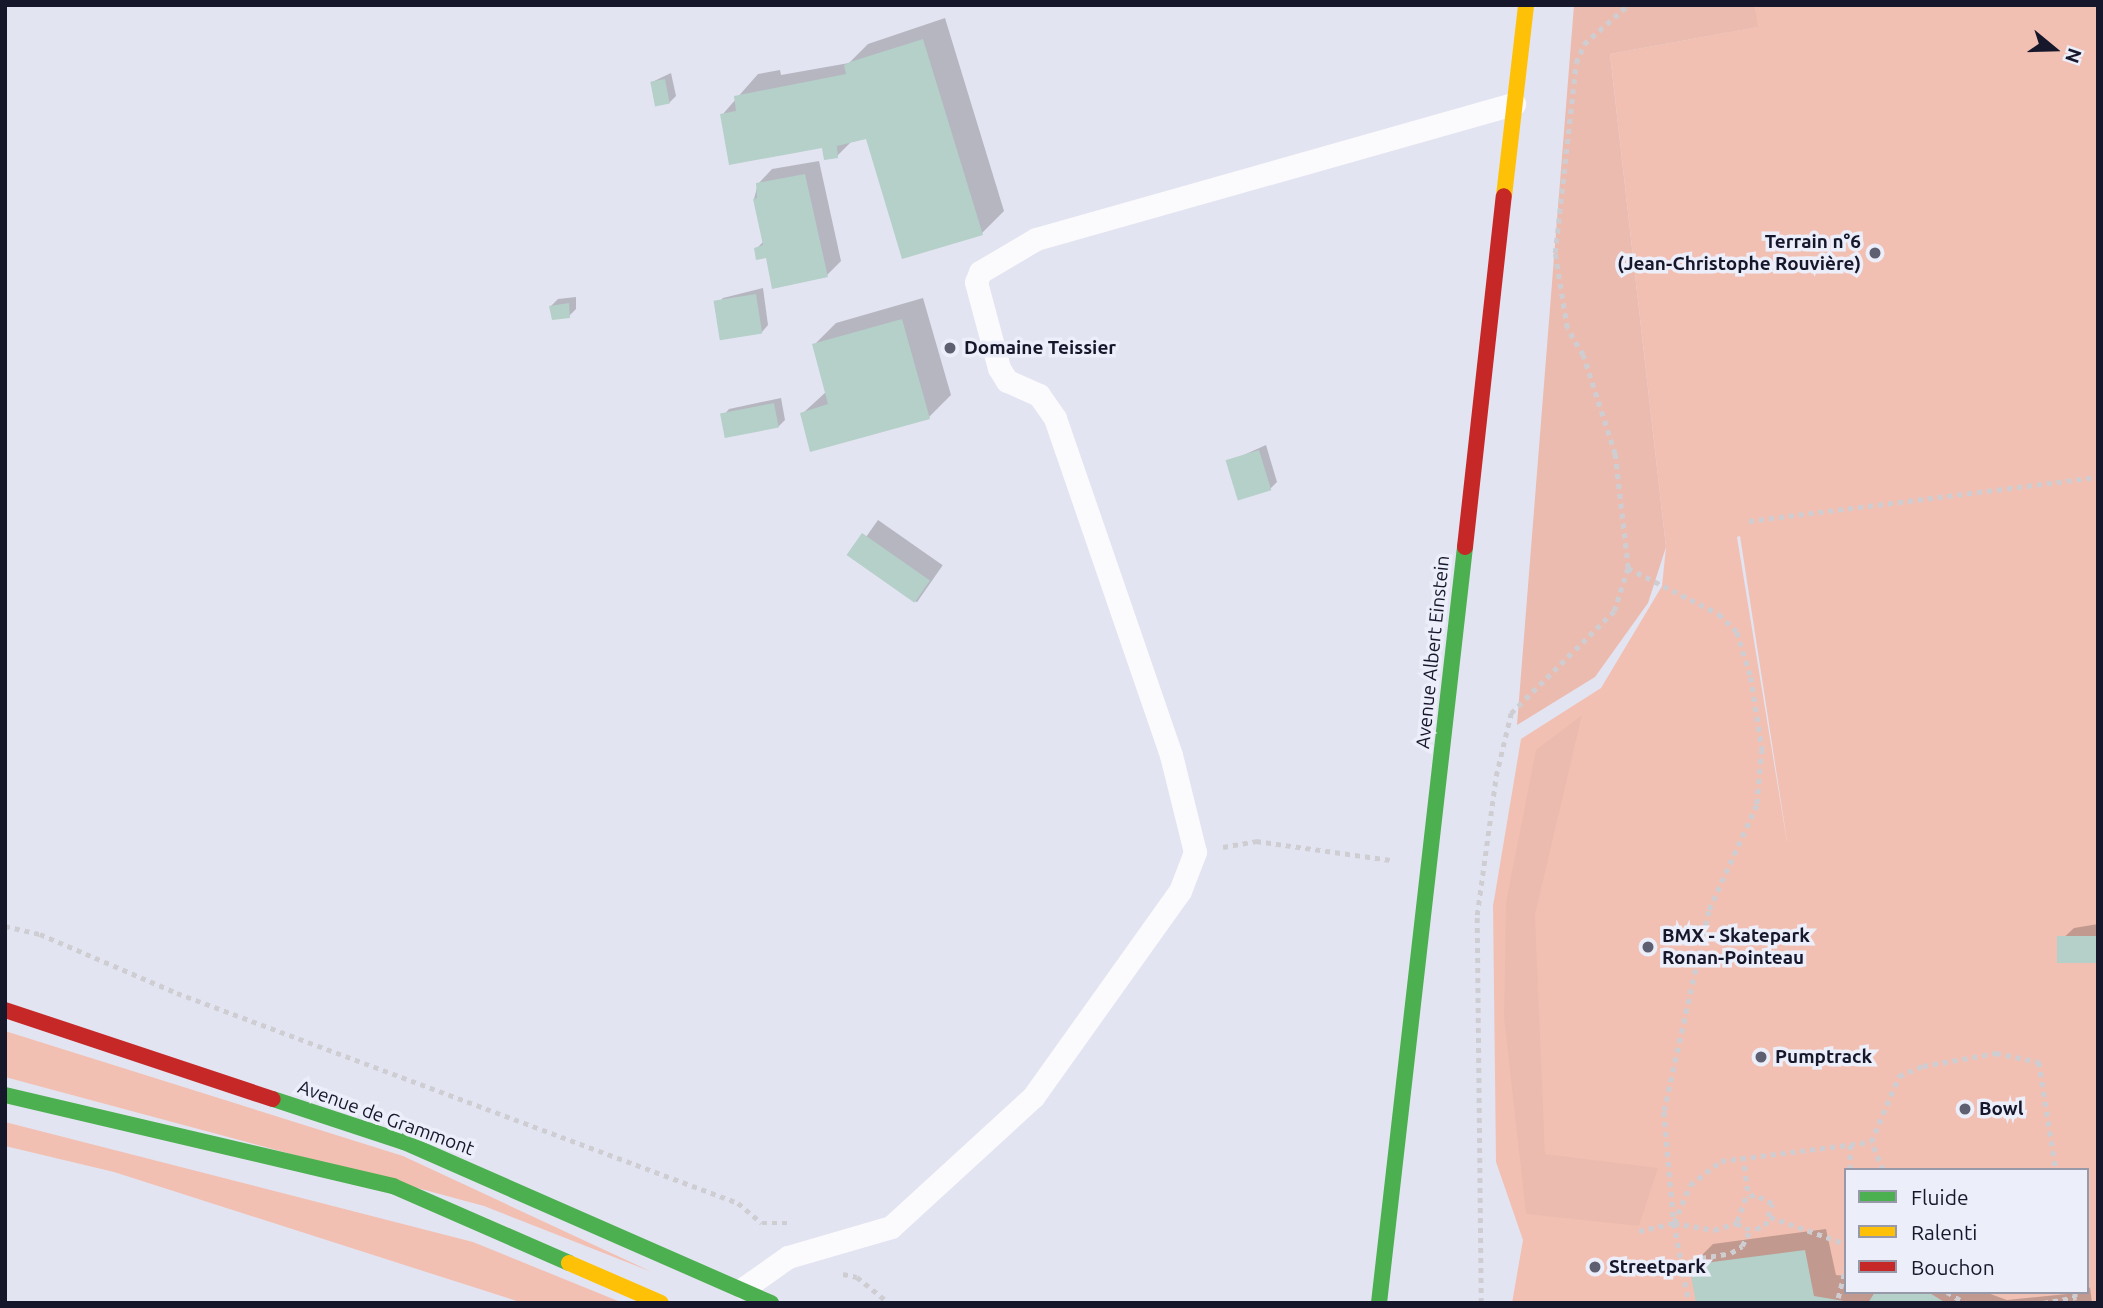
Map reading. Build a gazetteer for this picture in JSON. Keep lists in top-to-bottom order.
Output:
{
  "streets": {
    "main road": ["Avenue Albert Einstein", "Avenue de Grammont"]
  },
  "places": [
    "Terrain n°6 (Jean-Christophe Rouvière)",
    "Domaine Teissier",
    "BMX - Skatepark Ronan-Pointeau",
    "Pumptrack",
    "Bowl",
    "Streetpark"
  ],
  "legend": ["Fluide", "Ralenti", "Bouchon"],
  "north": "right"
}
